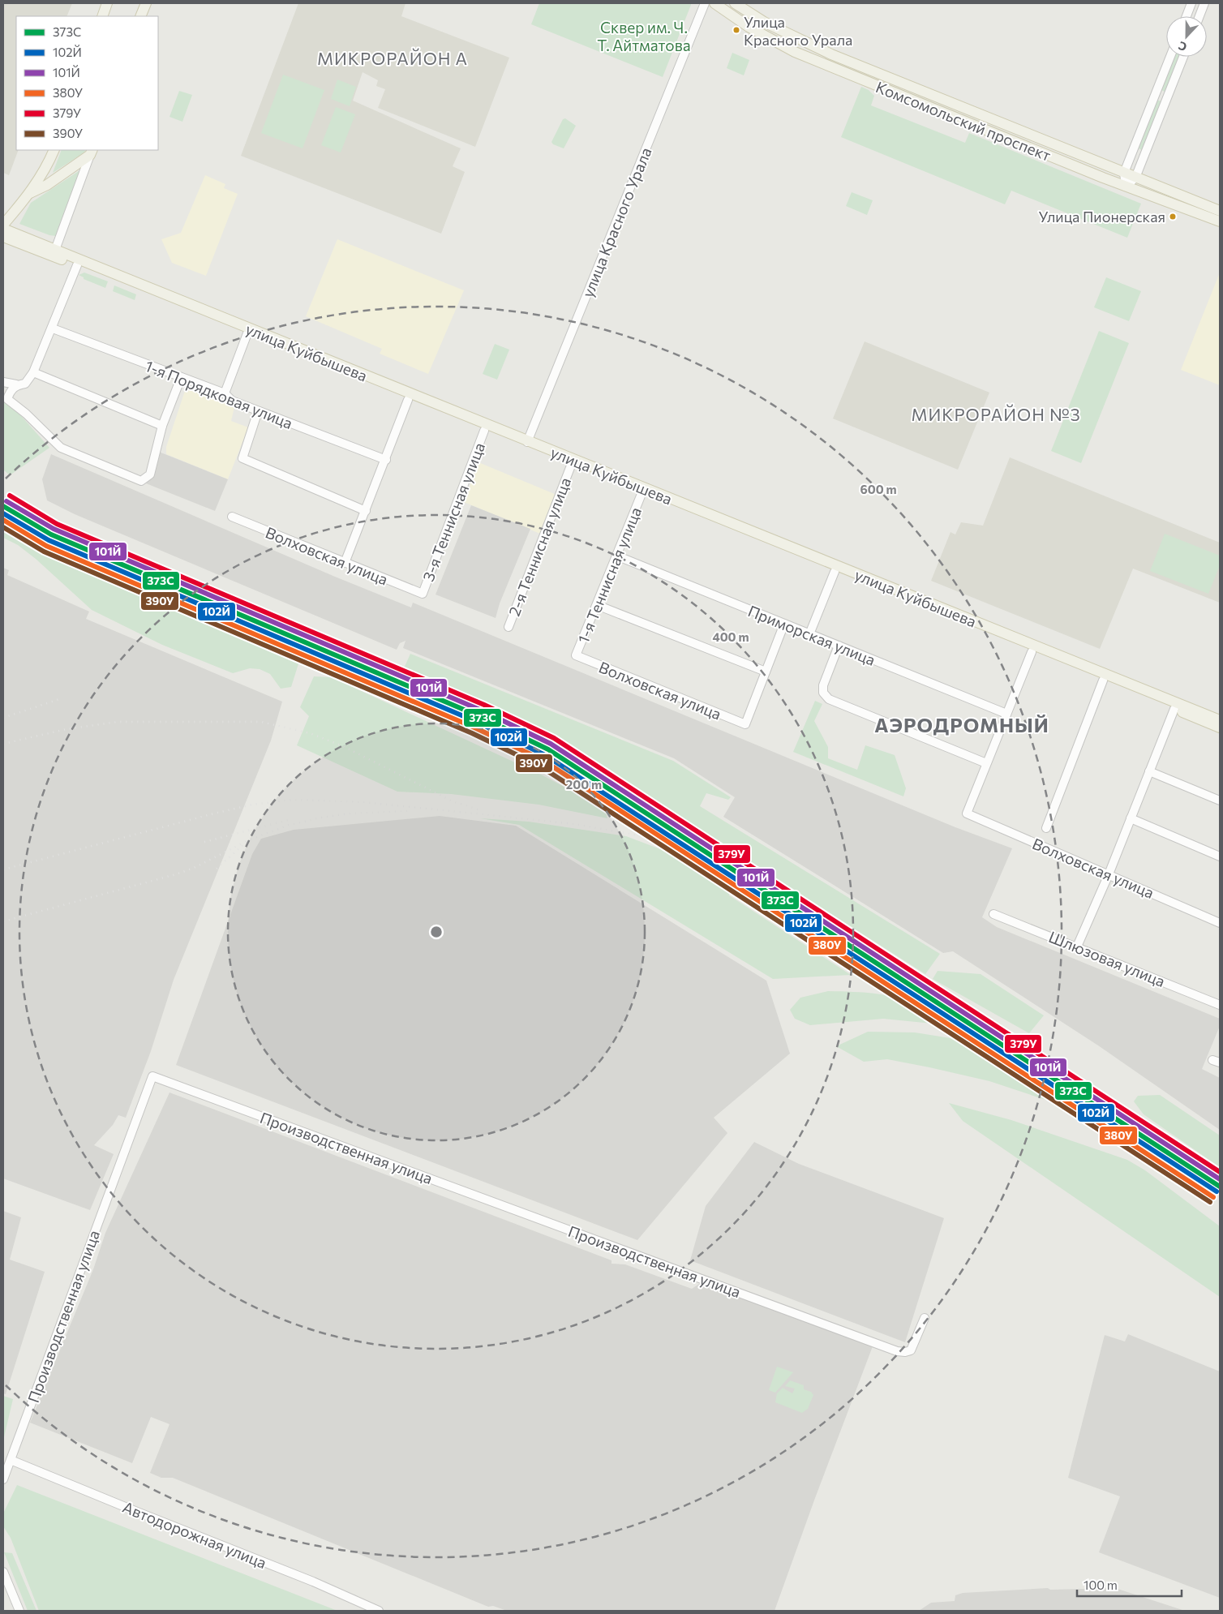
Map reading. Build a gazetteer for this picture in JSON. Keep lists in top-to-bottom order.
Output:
{
  "streets": {
    "main road": ["Комсомольский проспект", "улица Куйбышева"],
    "street": [
      "улица Красного Урала",
      "1-я Порядковая улица",
      "3-я Теннисная улица",
      "2-я Теннисная улица",
      "Волховская улица",
      "1-я Теннисная улица",
      "Приморская улица",
      "Шлюзовая улица",
      "Производственная улица",
      "Автодорожная улица"
    ]
  },
  "crossings": [
    ["улица Красного Урала", "улица Куйбышева"],
    ["улица Куйбышева", "3-я Теннисная улица"],
    ["улица Куйбышева", "2-я Теннисная улица"],
    ["улица Куйбышева", "1-я Теннисная улица"],
    ["3-я Теннисная улица", "Волховская улица"],
    ["Волховская улица", "1-я Теннисная улица"],
    ["1-я Теннисная улица", "Приморская улица"],
    ["Производственная улица", "Автодорожная улица"]
  ],
  "districts": ["МИКРОРАЙОН А", "МИКРОРАЙОН №3", "АЭРОДРОМНЫЙ"],
  "parks": ["Сквер им. Ч. Т. Айтматова"],
  "places": ["Улица Красного Урала", "Улица Пионерская"],
  "lines": [
    "transit line 379У",
    "transit line 101Й",
    "transit line 373C",
    "transit line 102Й",
    "transit line 380У",
    "transit line 390У"
  ],
  "legend": [
    "373C",
    "102Й",
    "101Й",
    "380У",
    "379У",
    "390У"
  ],
  "scale_bar": "100 m",
  "north": "bottom",
  "rings": ["600 m", "400 m", "200 m"]
}
